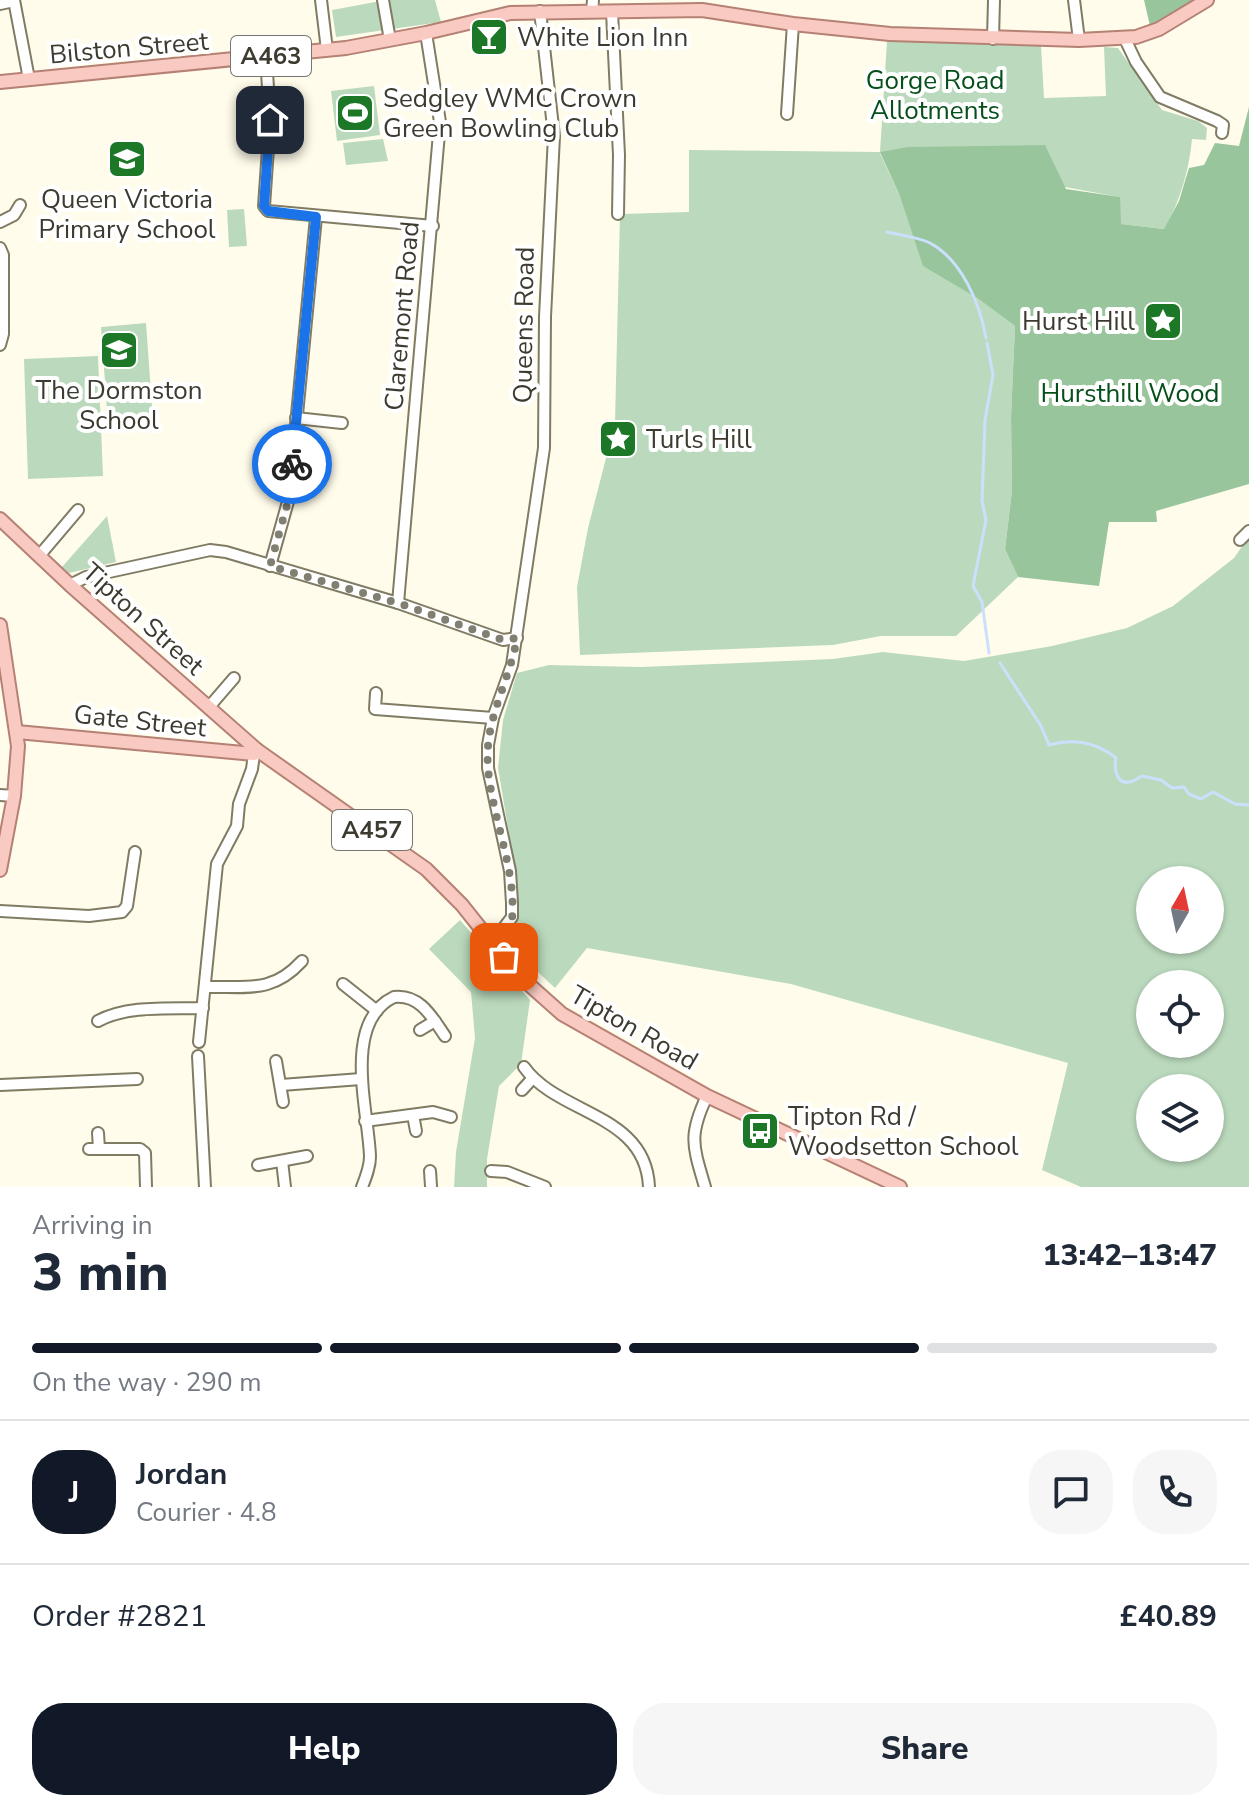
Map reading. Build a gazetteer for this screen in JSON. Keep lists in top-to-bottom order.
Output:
{
  "streets": {
    "main road": [
      "Bilston Street",
      "A463",
      "Tipton Street",
      "Gate Street",
      "A457",
      "Tipton Road"
    ],
    "street": ["Claremont Road", "Queens Road"]
  },
  "crossings": [
    ["Bilston Street", "A463"],
    ["Bilston Street", "Claremont Road"],
    ["Bilston Street", "Queens Road"],
    ["Queens Road", "Tipton Road"],
    ["Tipton Street", "Tipton Road"],
    ["Gate Street", "Tipton Road"]
  ],
  "parks": ["Gorge Road Allotments", "Hursthill Wood"],
  "places": {
    "bar": ["White Lion Inn"],
    "sports": ["Sedgley WMC Crown Green Bowling Club"],
    "school or university": ["Queen Victoria Primary School", "The Dormston School"],
    "place": ["Hurst Hill", "Turls Hill"],
    "bus stop": ["Tipton Rd / Woodsetton School"]
  },
  "north": "top",
  "page": {
    "heading": ["3 min", "Arriving in", "13:42–13:47"],
    "panel": [
      "Jordan",
      "Courier · 4.8",
      "Order #2821",
      "£40.89"
    ],
    "bar": "On the way · 290 m",
    "round": "J",
    "buttons": ["Help", "Share"]
  }
}
